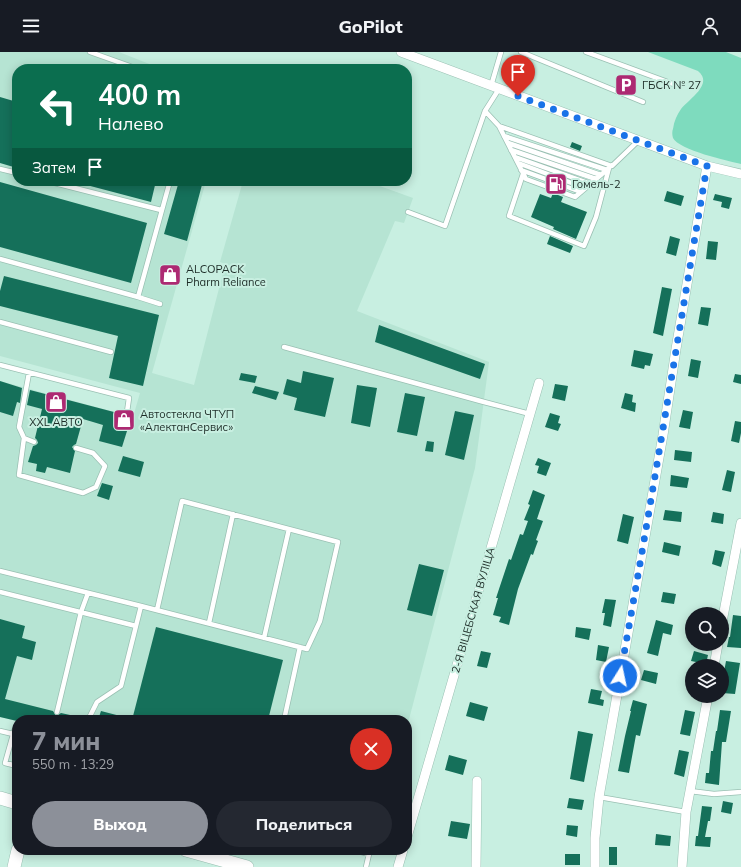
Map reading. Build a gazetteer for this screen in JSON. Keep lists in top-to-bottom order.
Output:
{
  "streets": {
    "street": ["2-Я ВІЦЕБСКАЯ ВУЛІЦА"]
  },
  "places": {
    "parking": ["ГБСК № 27"],
    "fuel station": ["Гомель-2"],
    "shop": ["ALCOPACK Pharm Reliance", "XXL АВТО", "Автостекла ЧТУП «АлектанСервис»"]
  },
  "page": {
    "header": "GoPilot",
    "turn": ["400 m", "Налево"],
    "then": "Затем",
    "heading": ["7 мин", "550 m · 13:29"],
    "buttons": ["Выход", "Поделиться"]
  }
}
